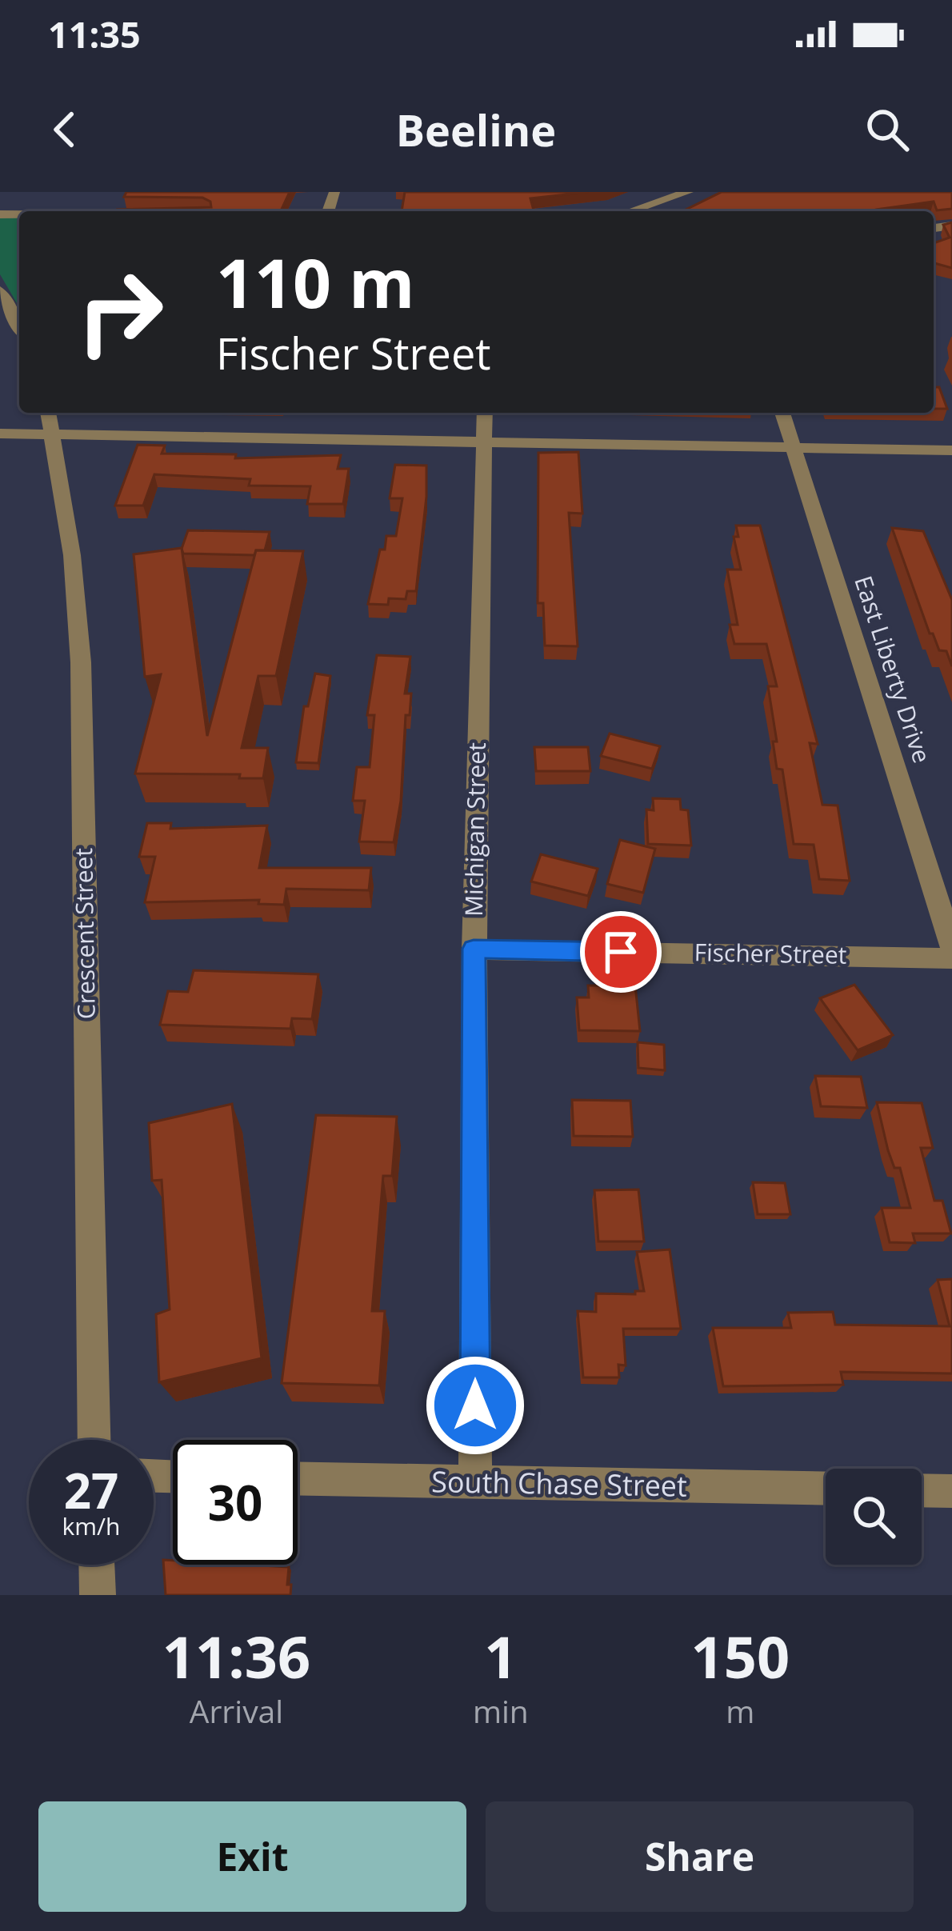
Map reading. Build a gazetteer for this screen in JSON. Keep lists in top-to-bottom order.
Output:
{
  "streets": {
    "street": [
      "East Liberty Drive",
      "Michigan Street",
      "Crescent Street",
      "Fischer Street",
      "South Chase Street"
    ]
  },
  "crossings": [
    ["Michigan Street", "Fischer Street"],
    ["Michigan Street", "South Chase Street"]
  ],
  "page": {
    "status": "11:35",
    "header": "Beeline",
    "turn": ["110 m", "Fischer Street"],
    "speed": "27 km/h",
    "limit": "30",
    "eta": [
      "11:36",
      "Arrival",
      "1",
      "min",
      "150",
      "m"
    ],
    "buttons": ["Exit", "Share"]
  }
}
